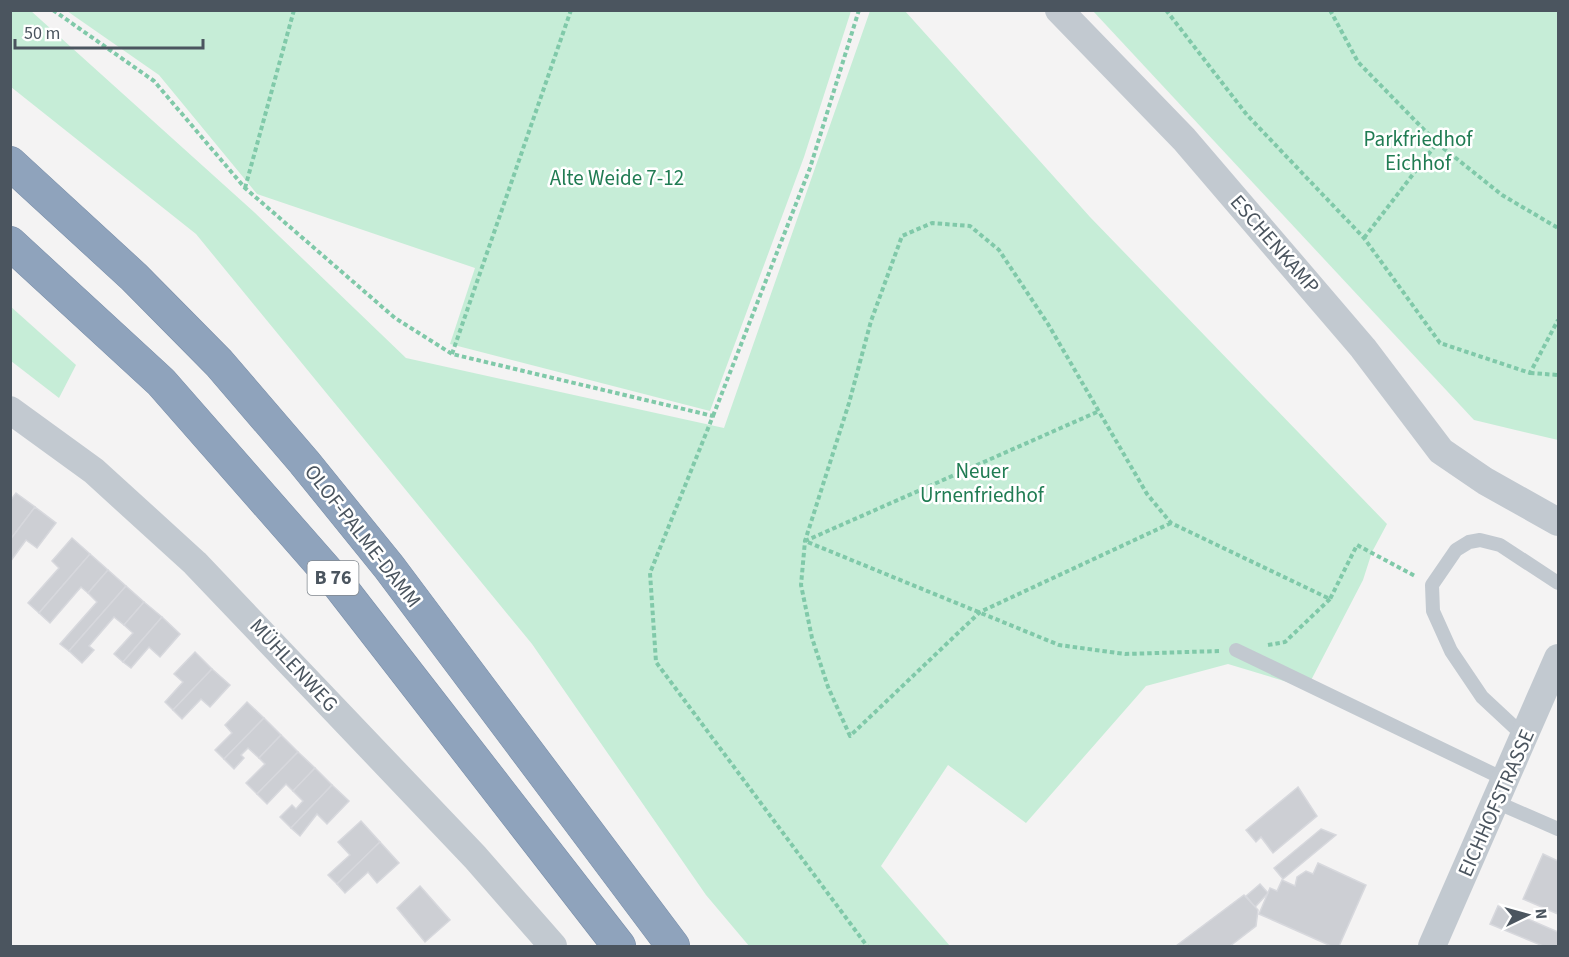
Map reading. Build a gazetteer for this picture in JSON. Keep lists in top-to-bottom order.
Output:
{
  "streets": {
    "highway": ["OLOF-PALME-DAMM", "B 76"],
    "street": ["ESCHENKAMP", "MÜHLENWEG", "EICHHOFSTRASSE"]
  },
  "parks": ["Parkfriedhof Eichhof", "Alte Weide 7-12", "Neuer Urnenfriedhof"],
  "scale_bar": "50 m",
  "north": "right"
}
